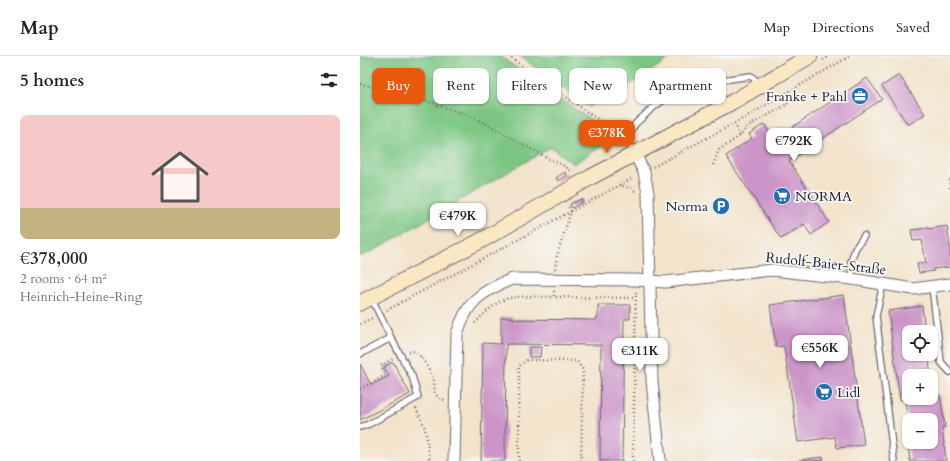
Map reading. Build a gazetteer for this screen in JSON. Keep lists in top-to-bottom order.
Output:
{
  "streets": {
    "street": ["Rudolf-Baier-Straße"]
  },
  "places": {
    "office": ["Franke + Pahl"],
    "supermarket": ["NORMA", "Lidl"],
    "parking": ["Norma"]
  },
  "page": {
    "header": "Map",
    "nav": ["Map", "Directions", "Saved"],
    "heading": "5 homes",
    "chip": [
      "Buy",
      "Rent",
      "Filters",
      "New",
      "Apartment"
    ],
    "list": [
      {
        "name": "€378,000",
        "note": "2 rooms · 64 m² · Heinrich-Heine-Ring"
      }
    ],
    "price": [
      "€378K",
      "€792K",
      "€479K",
      "€556K",
      "€311K"
    ],
    "map_buttons": ["+", "−"]
  }
}
